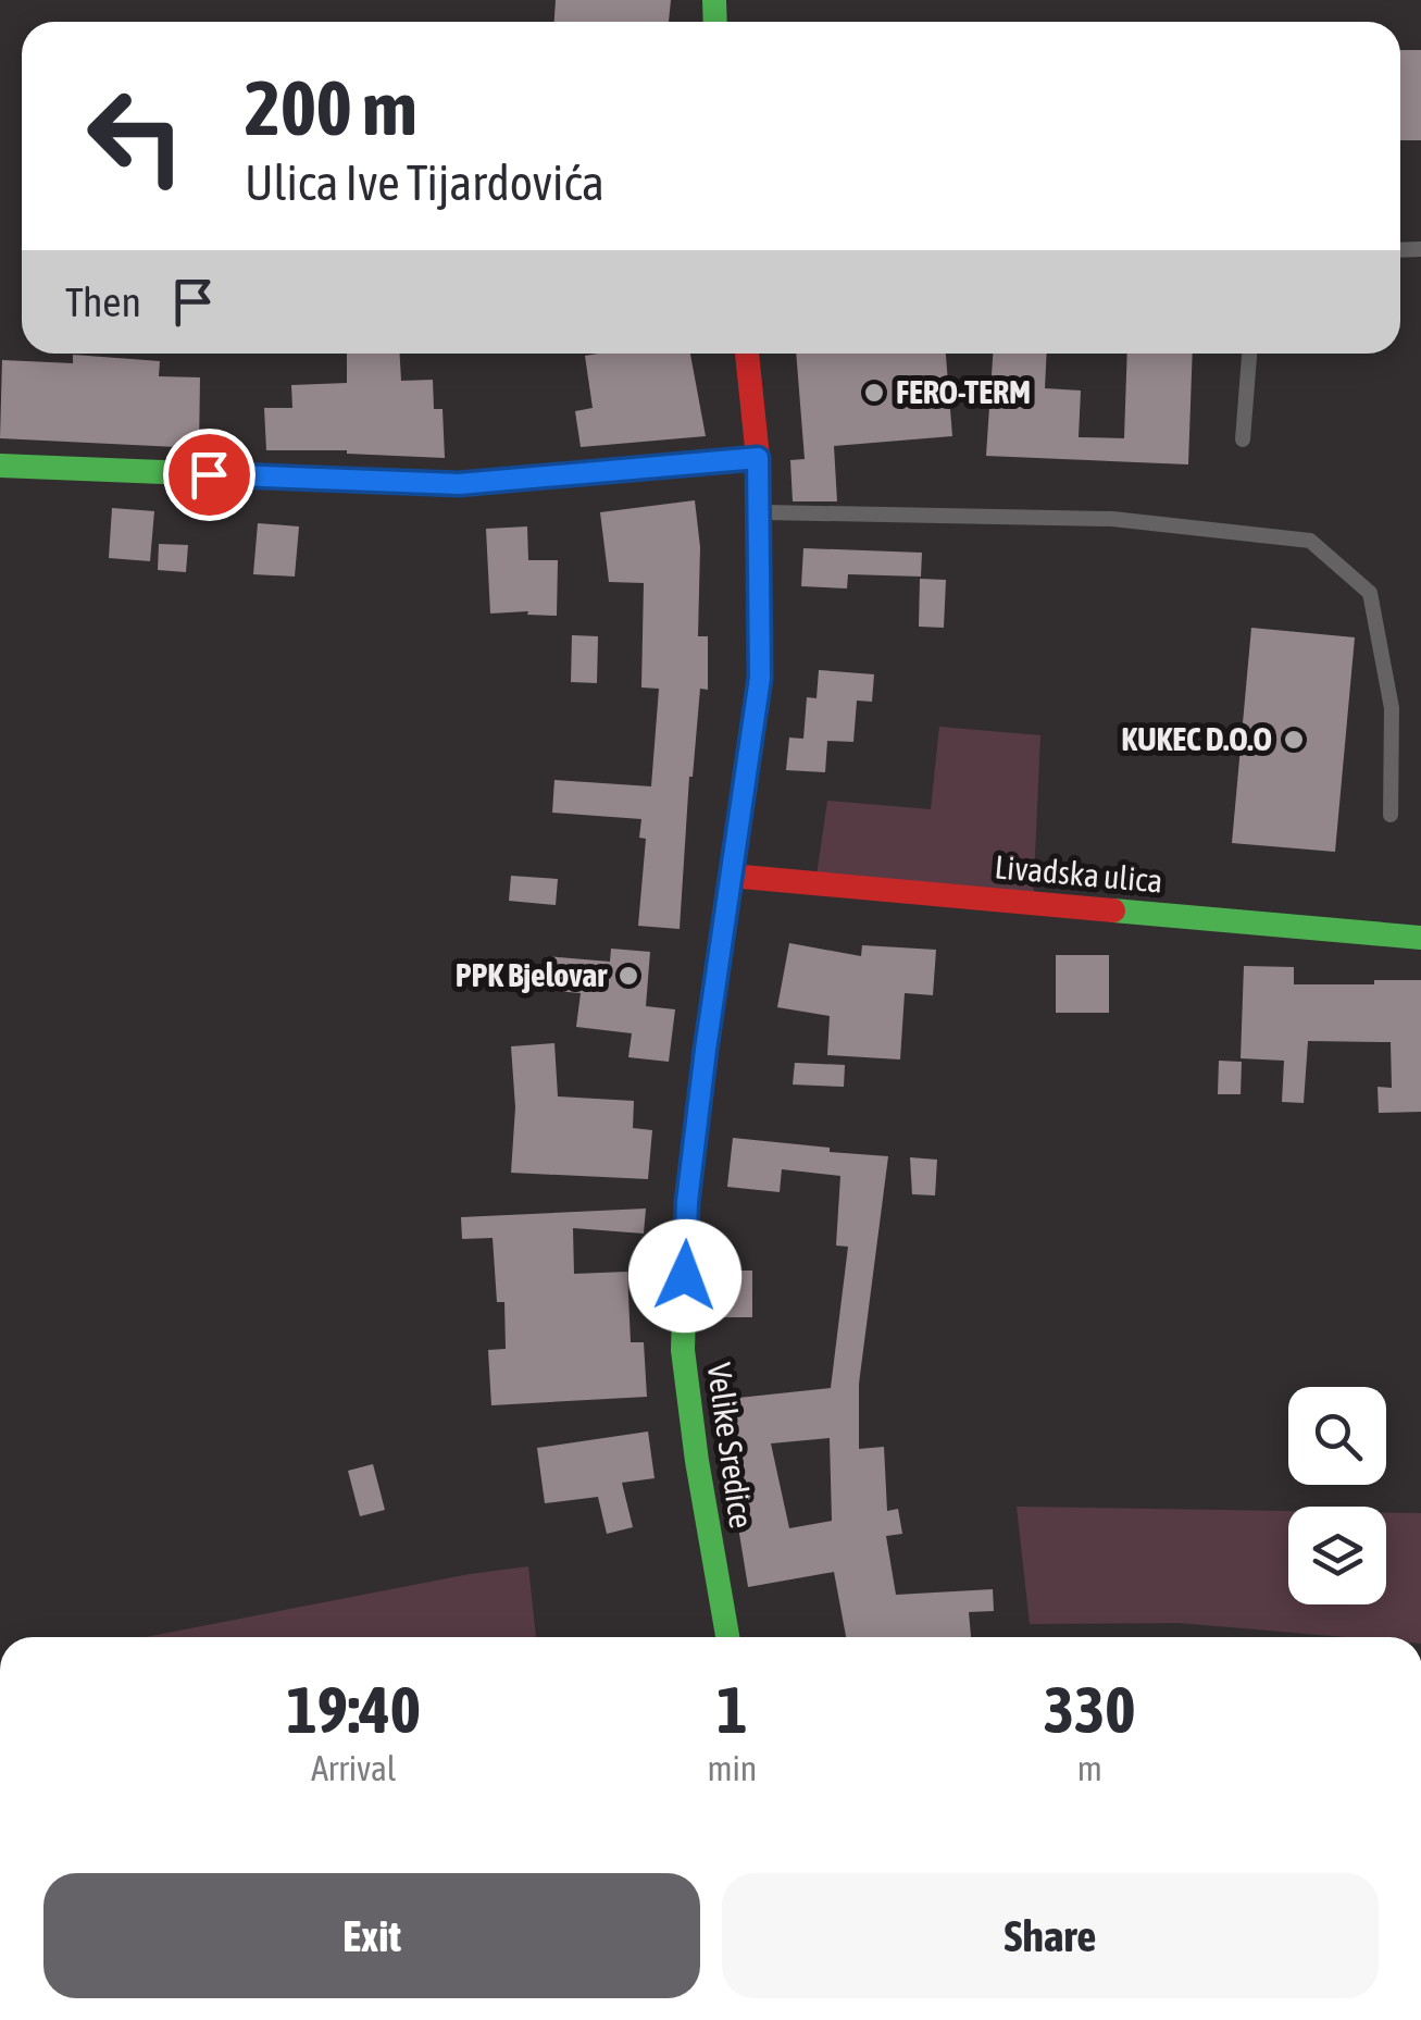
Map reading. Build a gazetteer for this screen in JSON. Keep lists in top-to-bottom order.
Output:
{
  "streets": {
    "street": ["Livadska ulica", "Velike Sredice"]
  },
  "crossings": [
    ["Livadska ulica", "Velike Sredice"]
  ],
  "places": ["FERO-TERM", "KUKEC D.O.O", "PPK Bjelovar"],
  "page": {
    "turn": ["200 m", "Ulica Ive Tijardovića"],
    "then": "Then",
    "eta": [
      "19:40",
      "Arrival",
      "1",
      "min",
      "330",
      "m"
    ],
    "buttons": ["Exit", "Share"]
  }
}
